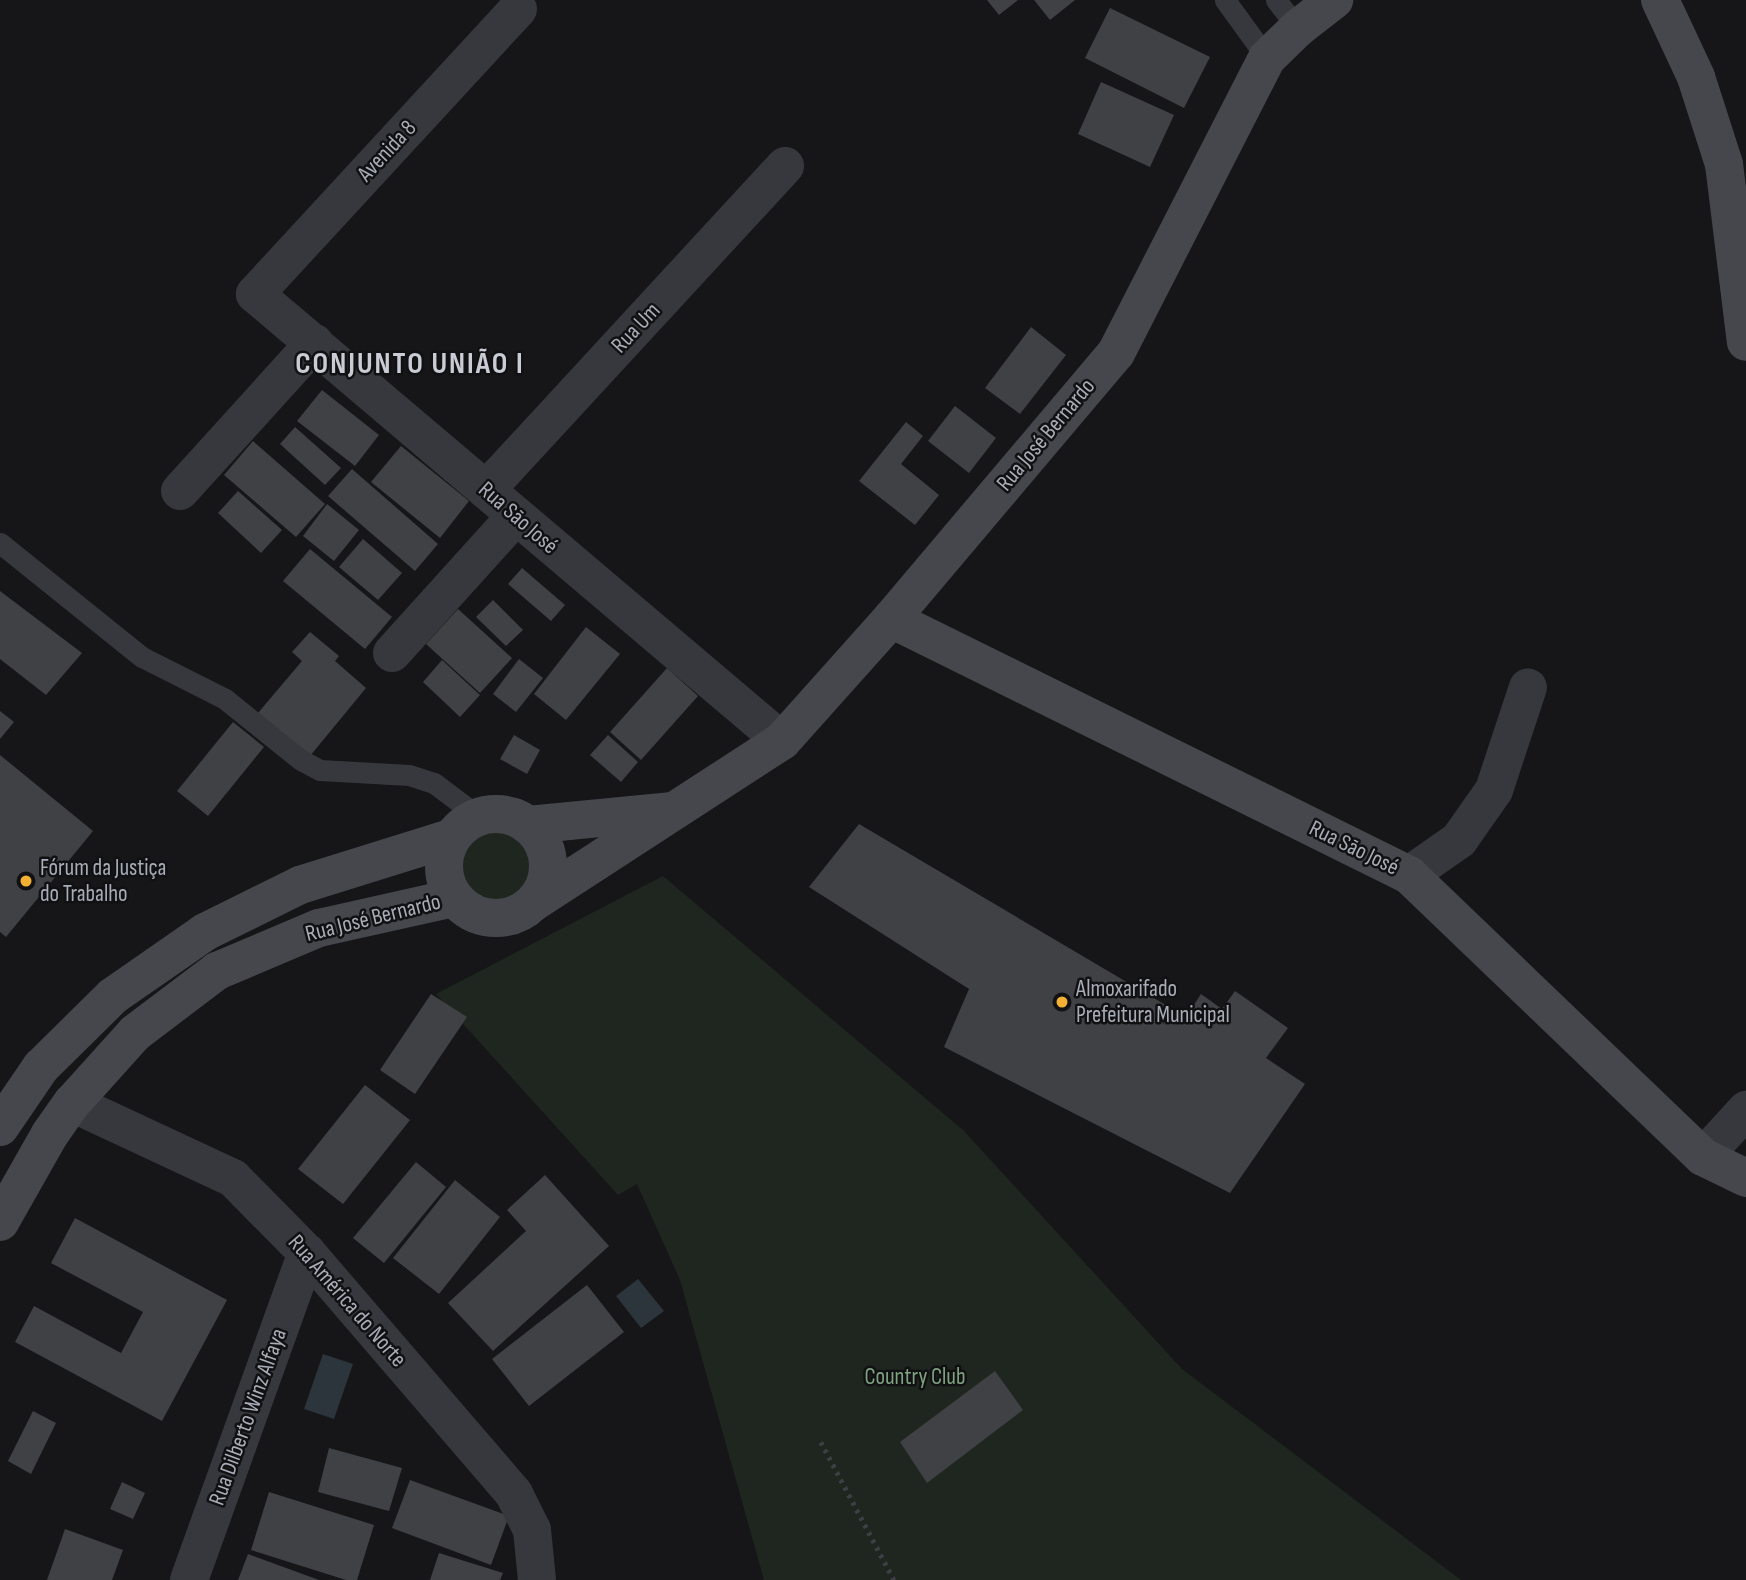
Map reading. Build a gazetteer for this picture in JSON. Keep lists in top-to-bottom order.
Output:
{
  "streets": {
    "street": [
      "Avenida 8",
      "Rua Um",
      "Rua José Bernardo",
      "Rua São José",
      "Rua América do Norte",
      "Rua Dilberto Winz Alfaya"
    ]
  },
  "crossings": [
    ["Avenida 8", "Rua São José"],
    ["Rua Um", "Rua São José"],
    ["Rua José Bernardo", "Rua São José"],
    ["Rua José Bernardo", "Rua América do Norte"],
    ["Rua América do Norte", "Rua Dilberto Winz Alfaya"]
  ],
  "districts": ["CONJUNTO UNIÃO I"],
  "parks": ["Country Club"],
  "places": ["Fórum da Justiça do Trabalho", "Almoxarifado Prefeitura Municipal"]
}
